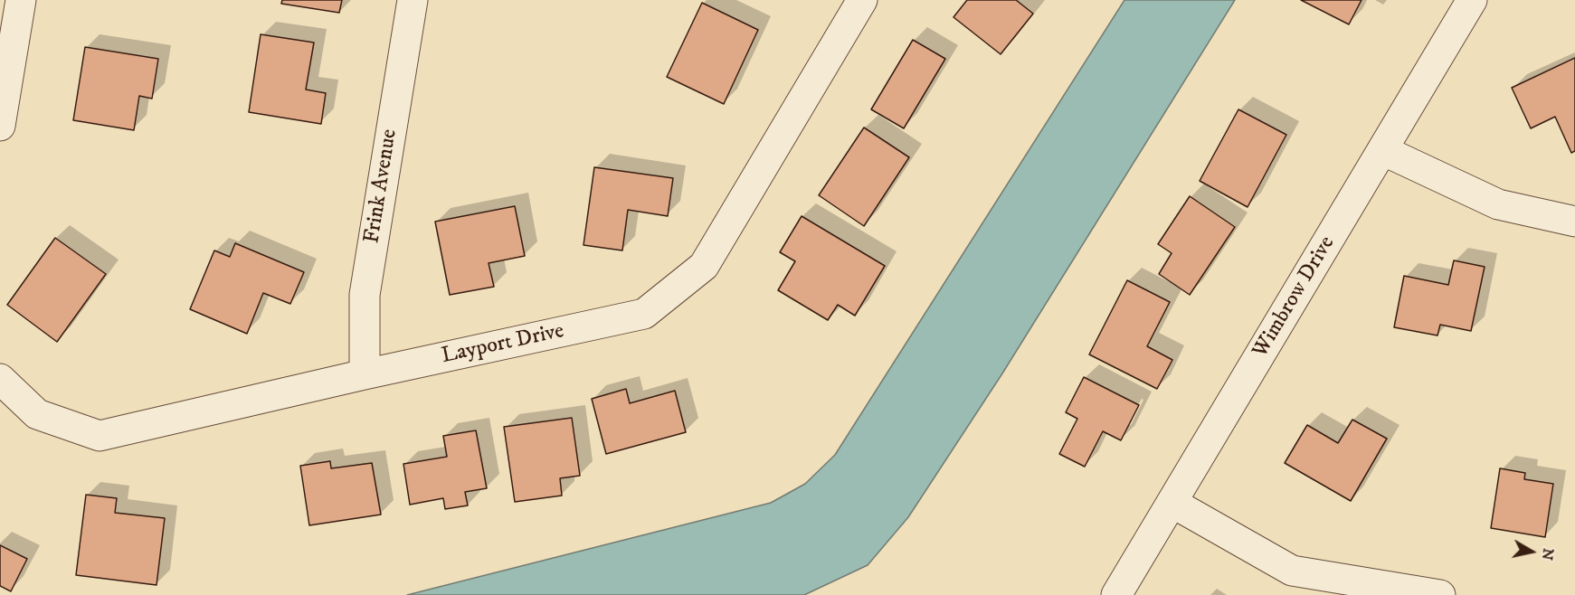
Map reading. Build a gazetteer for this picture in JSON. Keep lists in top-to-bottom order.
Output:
{
  "streets": {
    "street": ["Frink Avenue", "Wimbrow Drive", "Layport Drive"]
  },
  "crossings": [
    ["Frink Avenue", "Layport Drive"]
  ],
  "north": "right"
}
